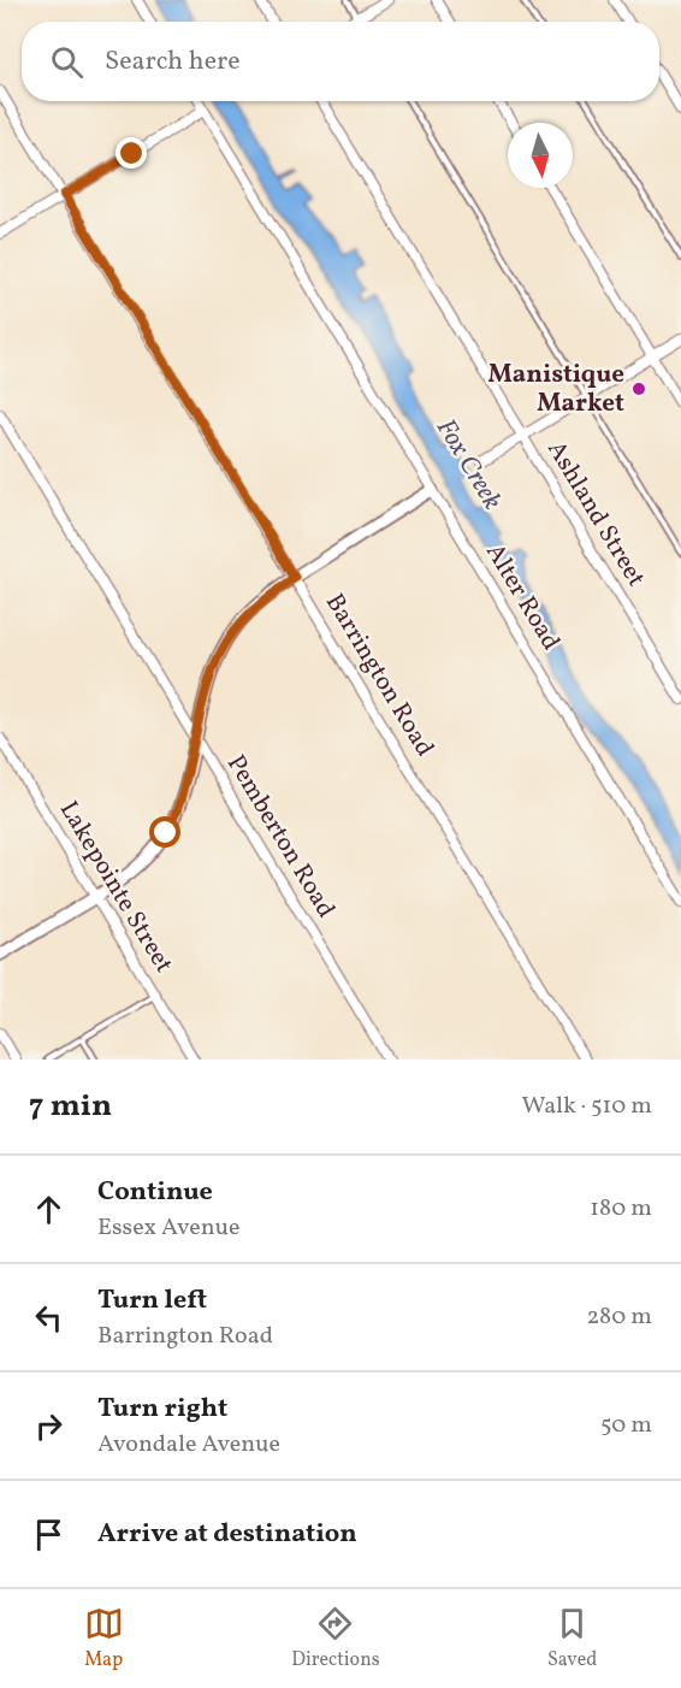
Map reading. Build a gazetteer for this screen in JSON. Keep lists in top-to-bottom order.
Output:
{
  "streets": {
    "street": [
      "Ashland Street",
      "Alter Road",
      "Barrington Road",
      "Pemberton Road",
      "Lakepointe Street"
    ]
  },
  "water": ["Fox Creek"],
  "places": ["Manistique Market"],
  "north": "bottom",
  "page": {
    "search": "Search here",
    "heading": ["7 min", "Walk · 510 m"],
    "list": [
      ["Continue", "Essex Avenue", "180 m"],
      ["Turn left", "Barrington Road", "280 m"],
      ["Turn right", "Avondale Avenue", "50 m"],
      "Arrive at destination"
    ],
    "nav": ["Map", "Directions", "Saved"]
  }
}
